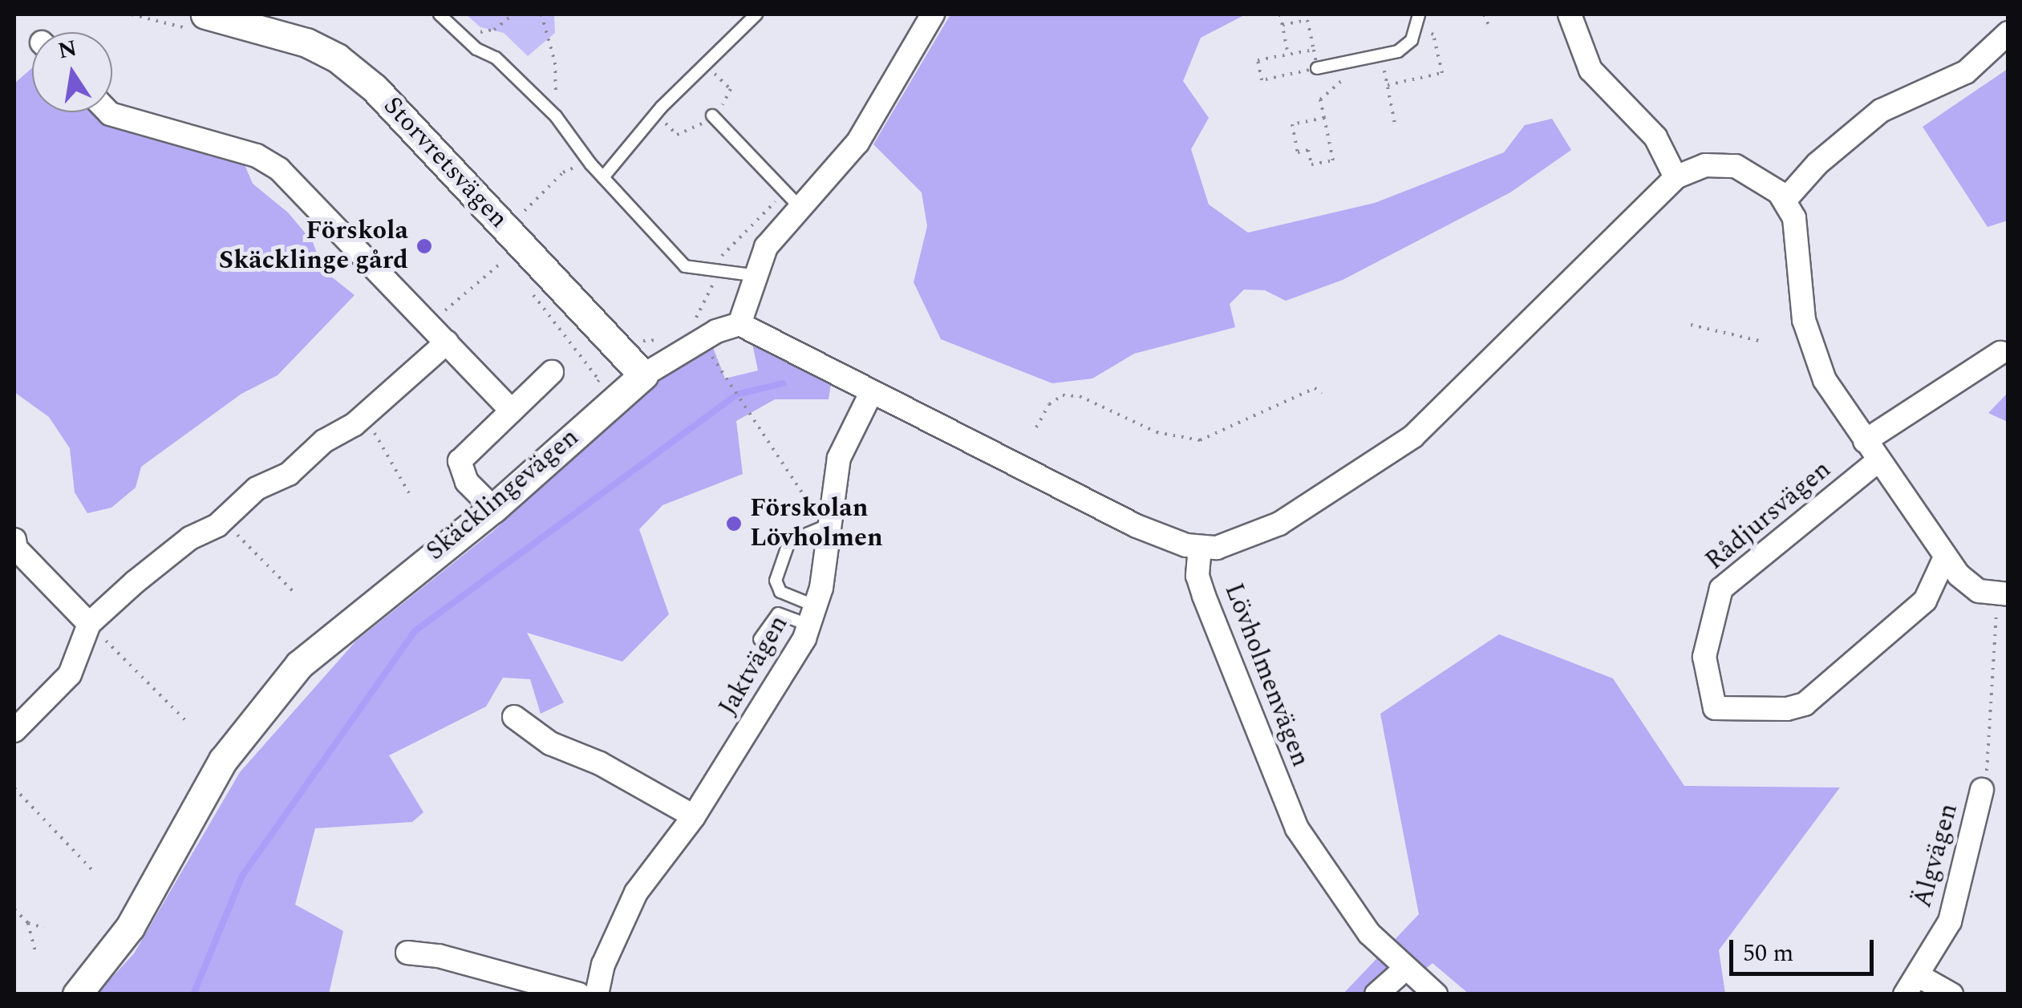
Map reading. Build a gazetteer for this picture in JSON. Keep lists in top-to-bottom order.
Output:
{
  "streets": {
    "street": [
      "Storvretsvägen",
      "Skäcklingevägen",
      "Rådjursvägen",
      "Jaktvägen",
      "Lövholmenvägen",
      "Älgvägen"
    ]
  },
  "crossings": [
    ["Storvretsvägen", "Skäcklingevägen"]
  ],
  "places": ["Förskola Skäcklinge gård", "Förskolan Lövholmen"],
  "scale_bar": "50 m",
  "north": "top"
}
